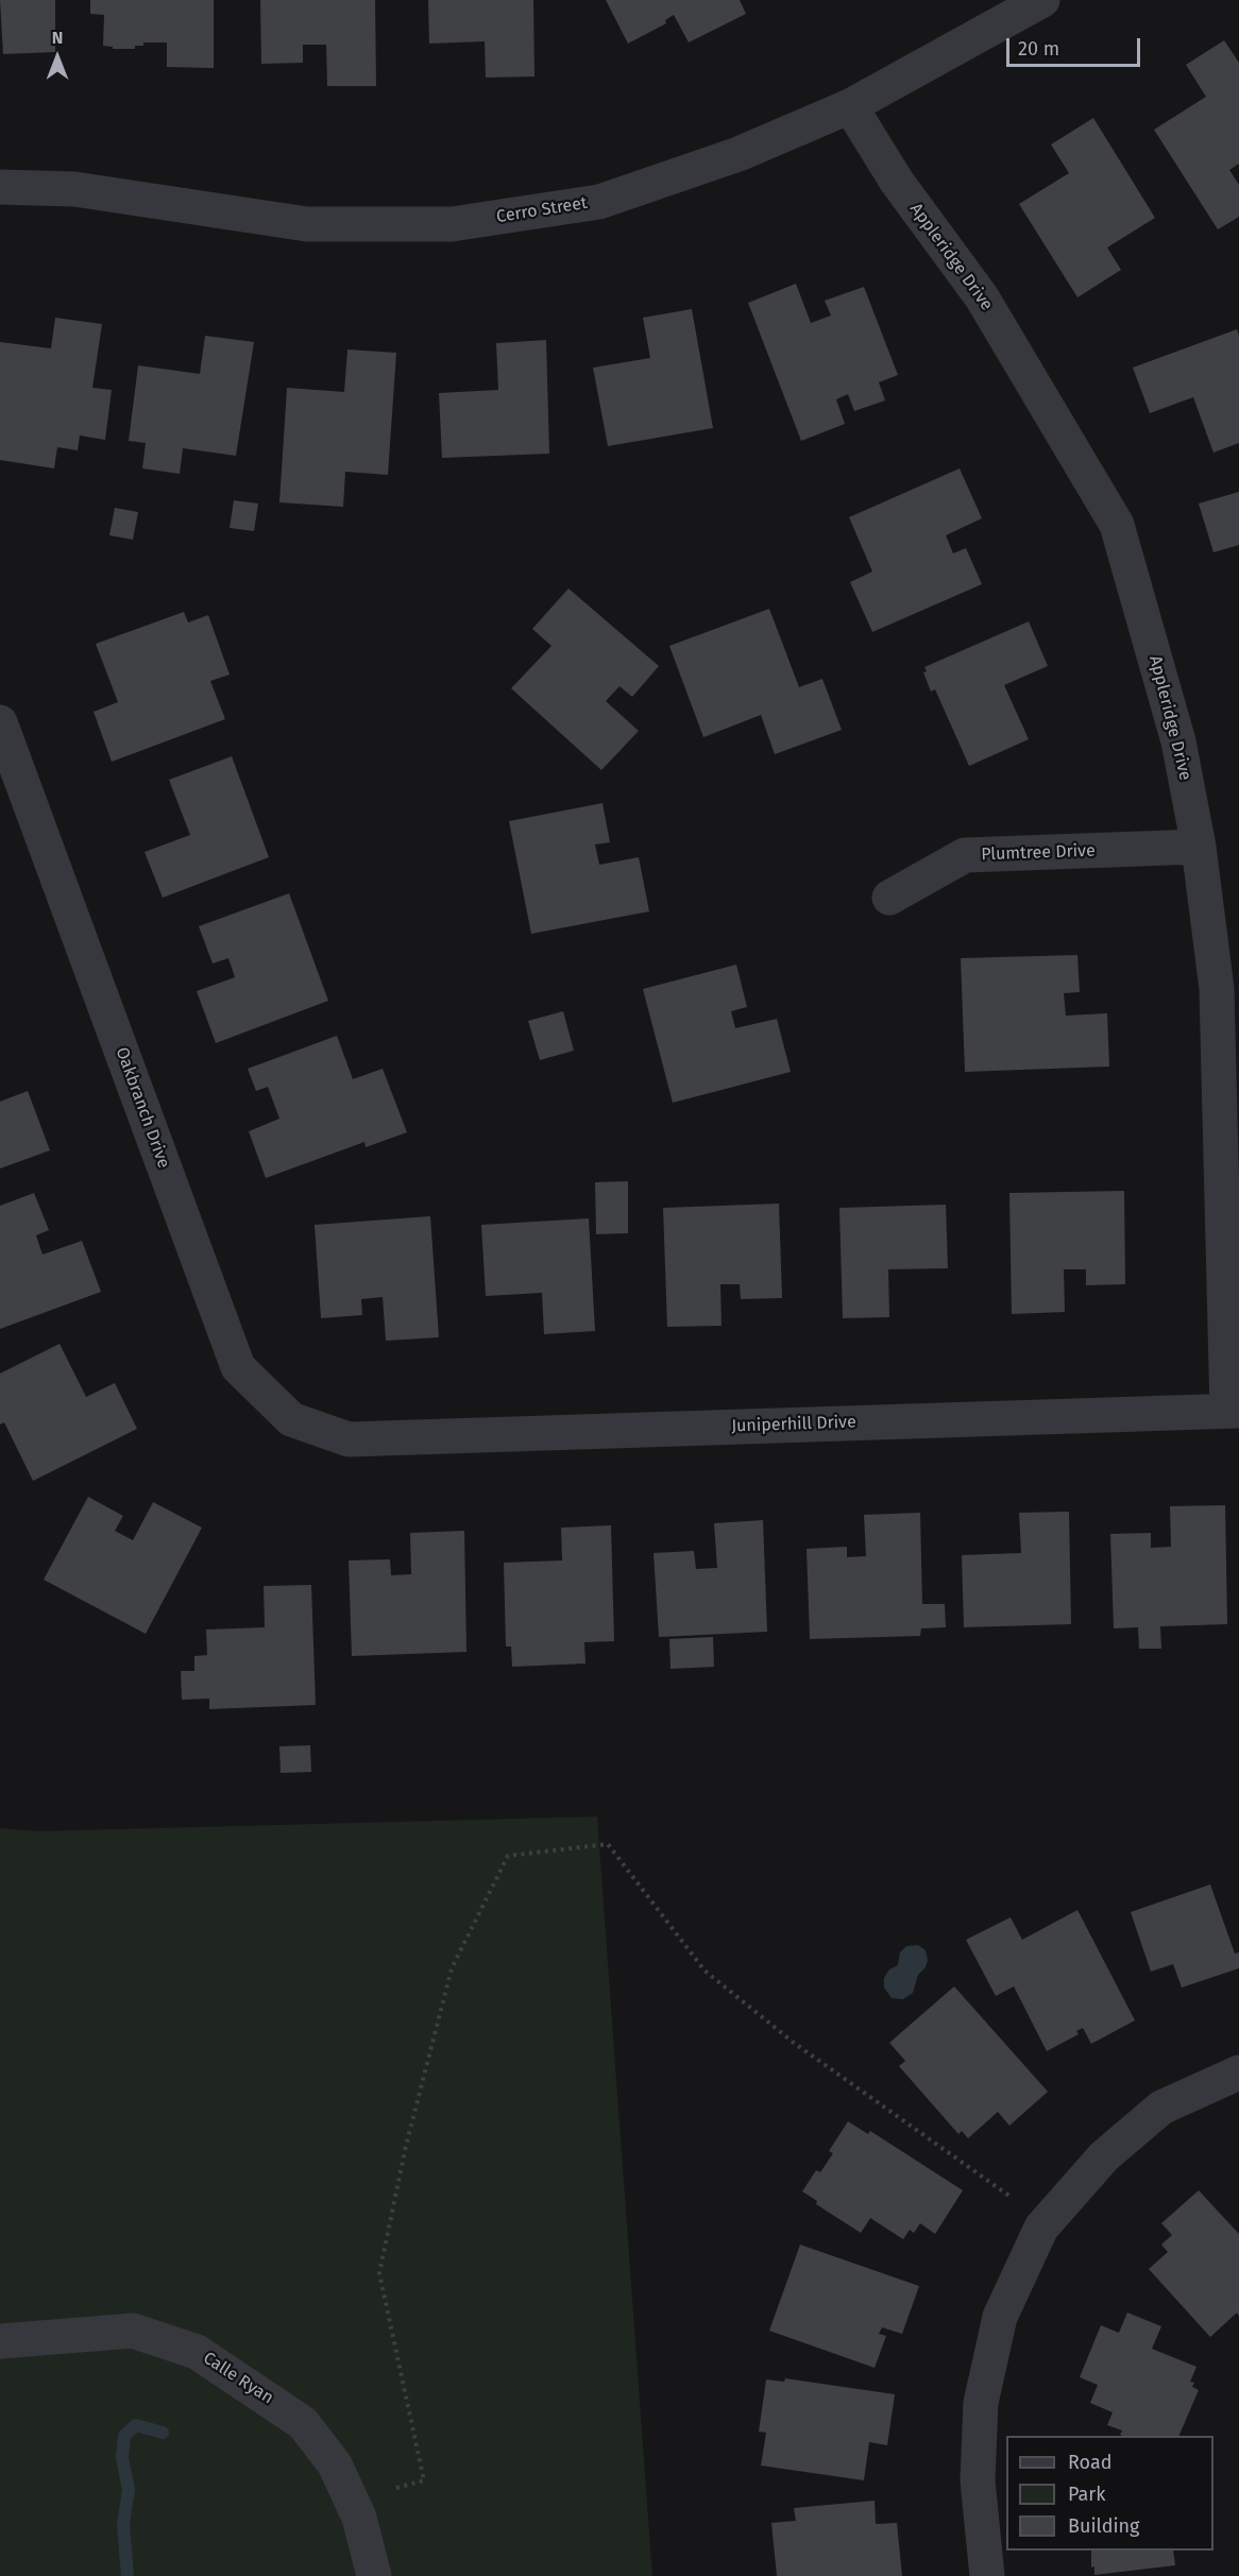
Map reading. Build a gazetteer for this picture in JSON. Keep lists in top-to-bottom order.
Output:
{
  "streets": {
    "street": [
      "Cerro Street",
      "Appleridge Drive",
      "Plumtree Drive",
      "Oakbranch Drive",
      "Juniperhill Drive",
      "Calle Ryan"
    ]
  },
  "crossings": [
    ["Cerro Street", "Appleridge Drive"],
    ["Appleridge Drive", "Plumtree Drive"],
    ["Appleridge Drive", "Juniperhill Drive"],
    ["Oakbranch Drive", "Juniperhill Drive"]
  ],
  "legend": ["Road", "Park", "Building"],
  "scale_bar": "20 m",
  "north": "top"
}
